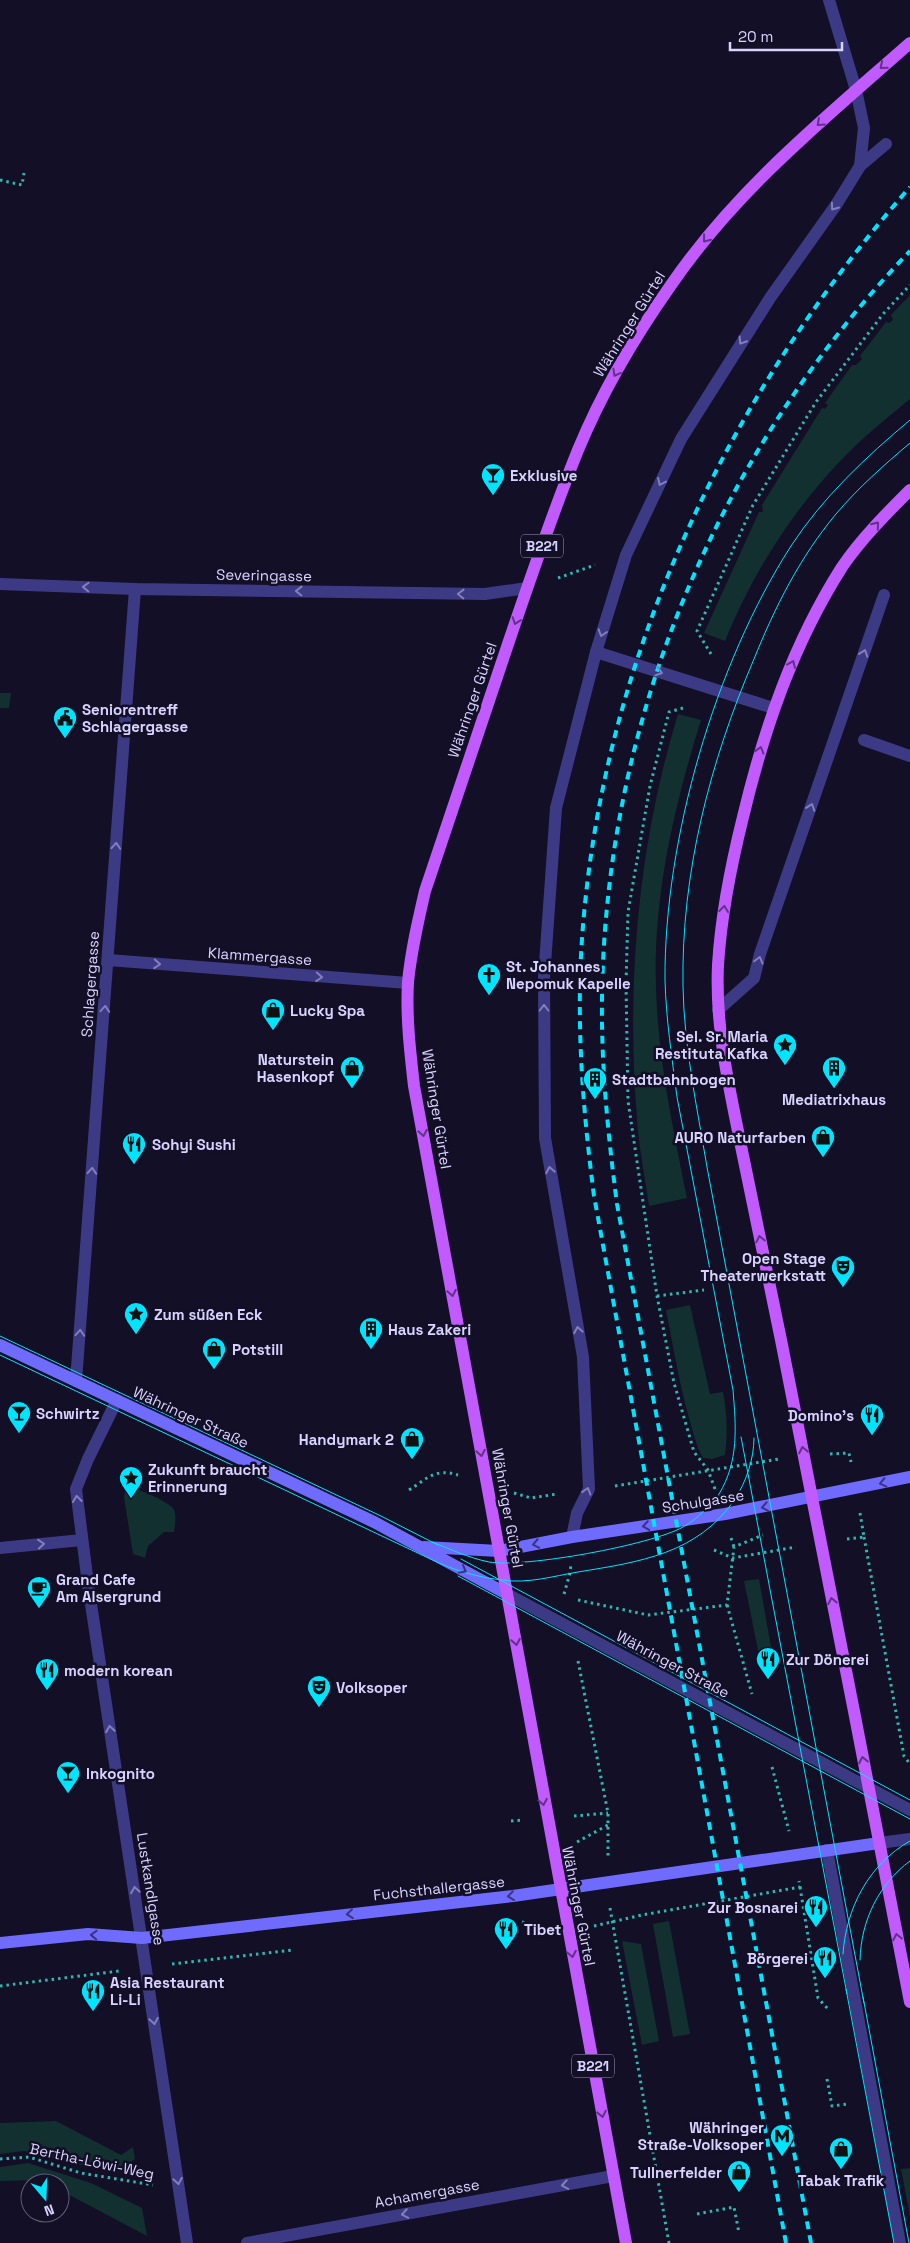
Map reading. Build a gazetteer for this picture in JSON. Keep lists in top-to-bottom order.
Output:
{
  "streets": {
    "main road": [
      "Währinger Gürtel",
      "B221",
      "Währinger Straße",
      "Schulgasse",
      "Fuchsthallergasse"
    ],
    "street": [
      "Severingasse",
      "Klammergasse",
      "Schlagergasse",
      "Lustkandlgasse",
      "Achamergasse"
    ],
    "path": ["Bertha-Löwi-Weg"]
  },
  "crossings": [
    ["Währinger Gürtel", "Severingasse"],
    ["Währinger Gürtel", "Klammergasse"],
    ["Währinger Gürtel", "Währinger Straße"],
    ["Währinger Gürtel", "Schulgasse"],
    ["Währinger Gürtel", "Fuchsthallergasse"],
    ["Währinger Gürtel", "Achamergasse"],
    ["Severingasse", "Schlagergasse"],
    ["Klammergasse", "Schlagergasse"],
    ["Schlagergasse", "Währinger Straße"],
    ["Währinger Straße", "Schulgasse"],
    ["Währinger Straße", "Lustkandlgasse"],
    ["Fuchsthallergasse", "Lustkandlgasse"],
    ["Lustkandlgasse", "Bertha-Löwi-Weg"]
  ],
  "one_way": [
    "Währinger Gürtel",
    "Severingasse",
    "Klammergasse",
    "Schlagergasse",
    "Schulgasse",
    "Fuchsthallergasse",
    "Achamergasse"
  ],
  "places": {
    "bar": ["Exklusive", "Schwirtz", "Inkognito"],
    "public building": ["Seniorentreff Schlagergasse"],
    "church": ["St. Johannes Nepomuk Kapelle"],
    "shop": [
      "Lucky Spa",
      "Naturstein Hasenkopf",
      "AURO Naturfarben",
      "Potstill",
      "Handymark 2",
      "Tabak Trafik",
      "Tullnerfelder"
    ],
    "place": ["Sel. Sr. Maria Restituta Kafka", "Zum süßen Eck", "Zukunft braucht Erinnerung"],
    "building": ["Mediatrixhaus", "Stadtbahnbogen", "Haus Zakeri"],
    "restaurant": [
      "Sohyi Sushi",
      "Domino's",
      "Zur Dönerei",
      "modern korean",
      "Zur Bosnarei",
      "Tibet",
      "Börgerei",
      "Asia Restaurant Li-Li"
    ],
    "theatre": ["Open Stage Theaterwerkstatt", "Volksoper"],
    "cafe": ["Grand Cafe Am Alsergrund"],
    "metro station": ["Währinger Straße-Volksoper"]
  },
  "scale_bar": "20 m",
  "north": "bottom"
}
